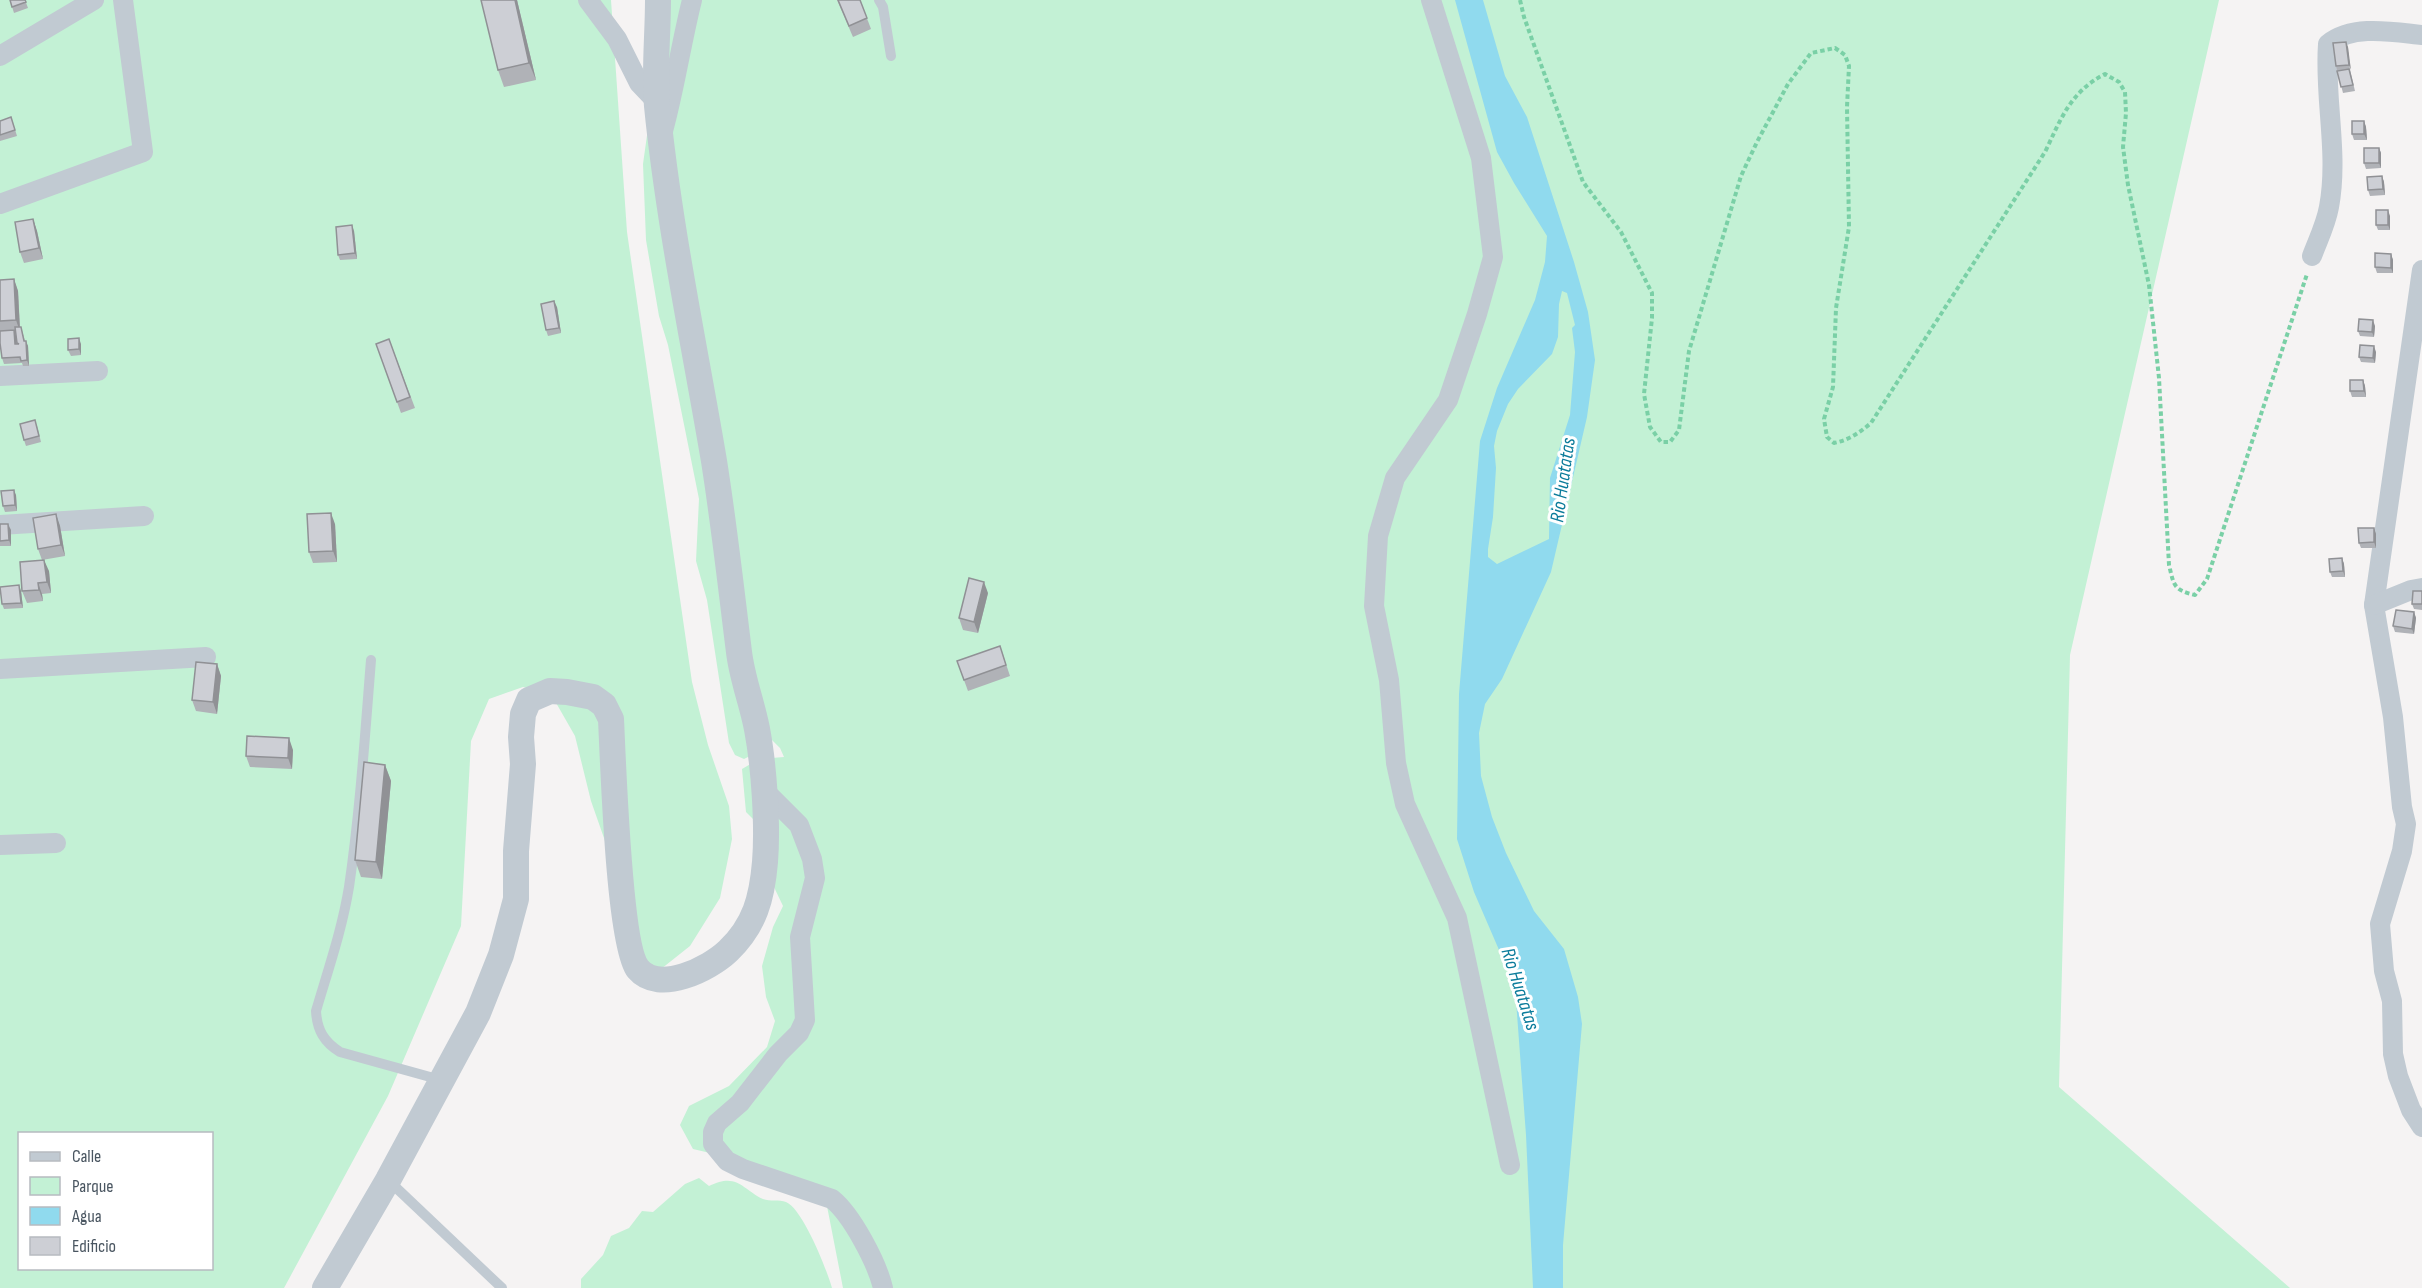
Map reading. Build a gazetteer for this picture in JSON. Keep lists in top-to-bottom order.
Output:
{
  "water": ["Rio Huatatas"],
  "legend": [
    "Calle",
    "Parque",
    "Agua",
    "Edificio"
  ]
}
